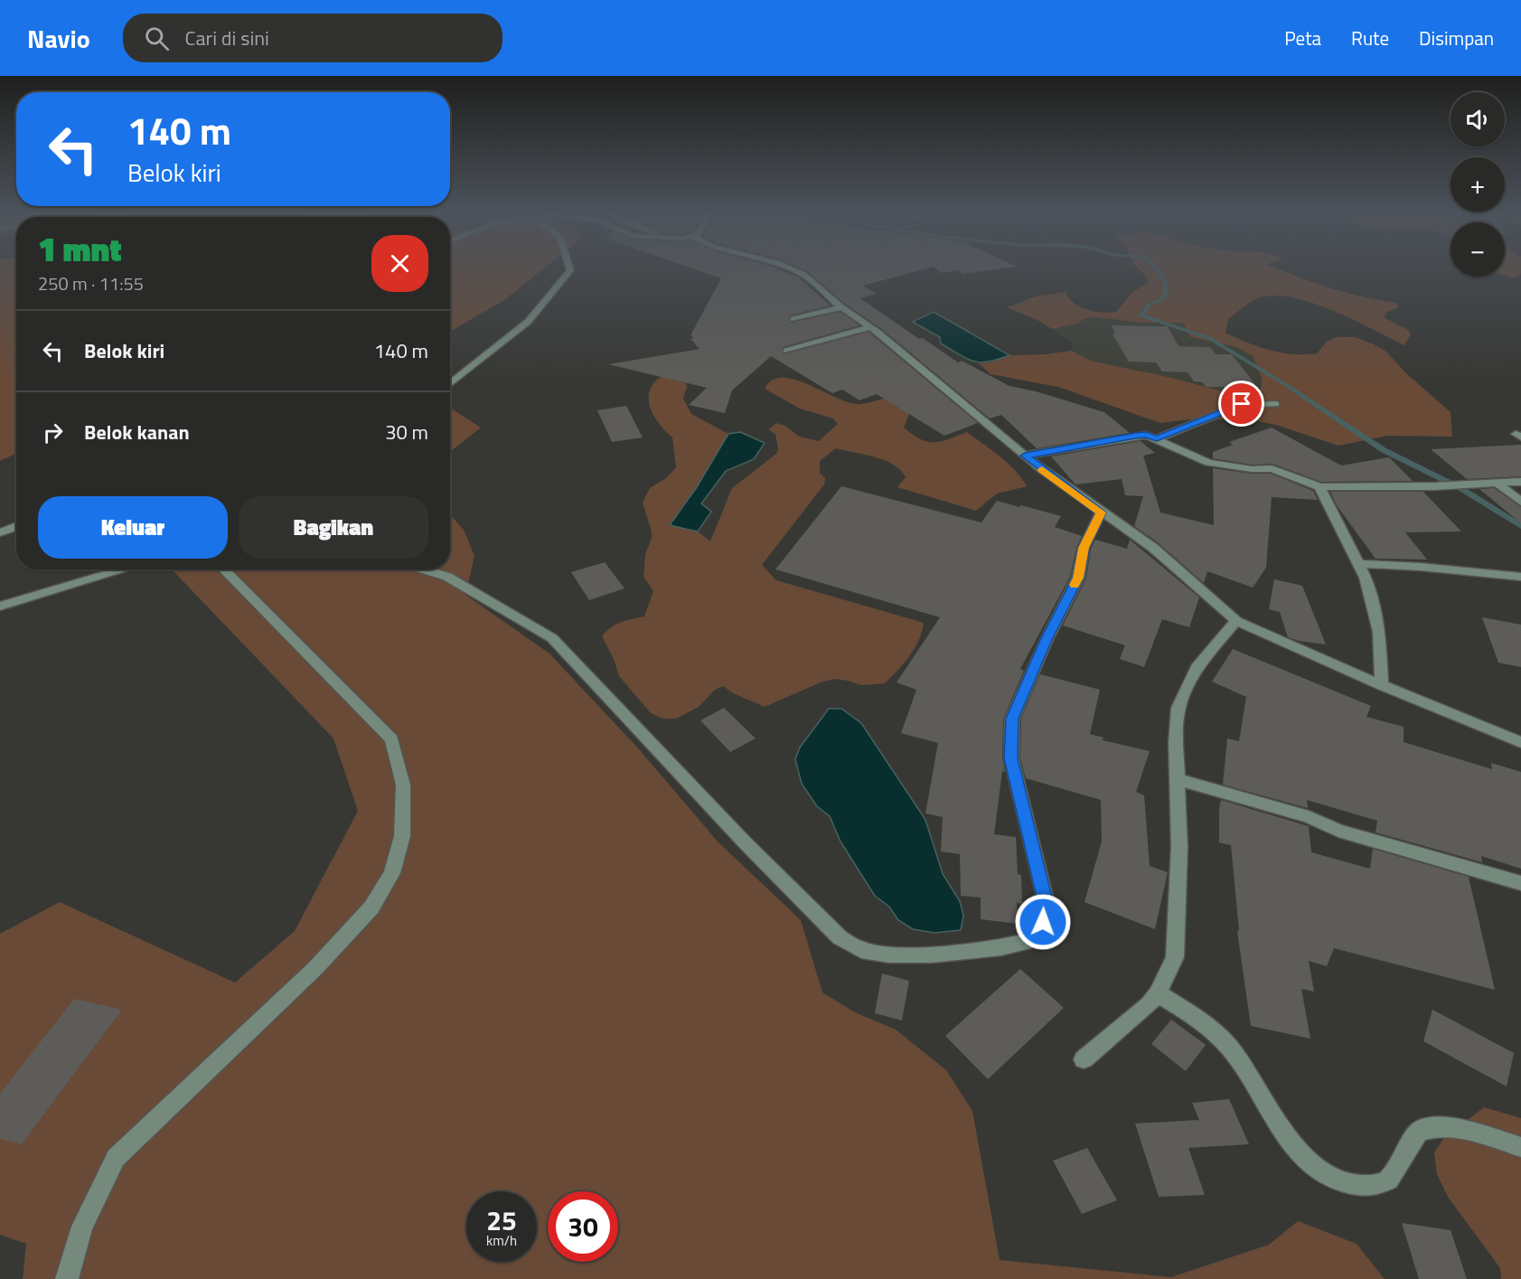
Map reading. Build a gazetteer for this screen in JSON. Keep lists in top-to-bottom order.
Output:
{
  "page": {
    "header": "Navio",
    "search": "Cari di sini",
    "nav": ["Peta", "Rute", "Disimpan"],
    "map_buttons": ["+", "−"],
    "turn": ["140 m", "Belok kiri"],
    "heading": ["1 mnt", "250 m · 11:55"],
    "list": [
      {
        "name": "Belok kiri",
        "value": "140 m"
      },
      {
        "name": "Belok kanan",
        "value": "30 m"
      }
    ],
    "buttons": ["Keluar", "Bagikan"],
    "speed": "25 km/h",
    "limit": "30"
  }
}
